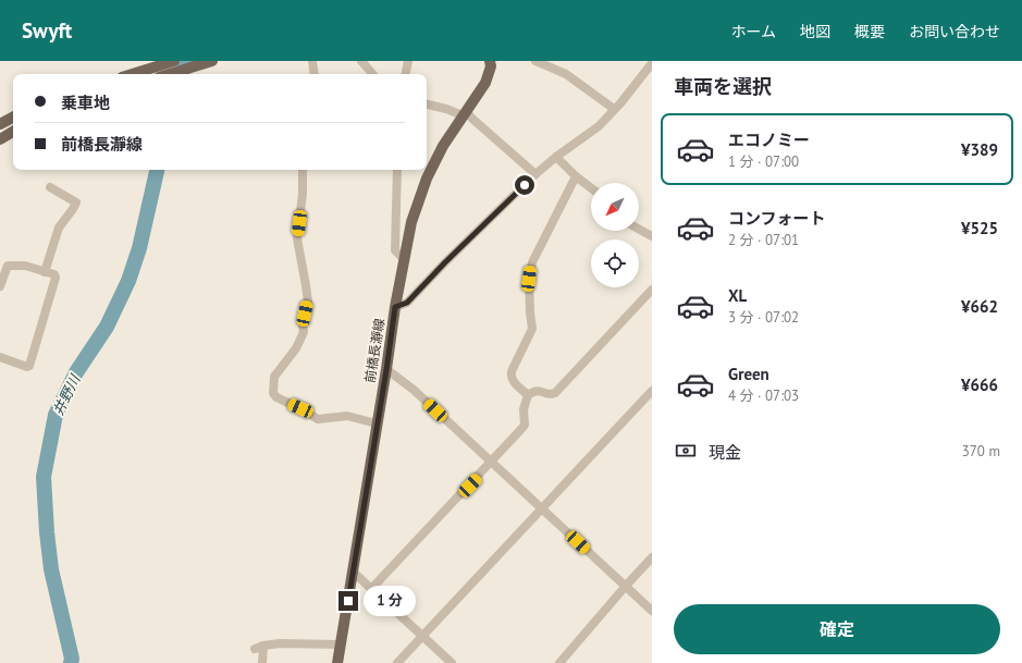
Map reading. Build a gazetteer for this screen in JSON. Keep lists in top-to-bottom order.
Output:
{
  "streets": {
    "main road": ["前橋長瀞線"]
  },
  "water": ["井野川"],
  "north": "bottom left",
  "page": {
    "header": "Swyft",
    "nav": [
      "ホーム",
      "地図",
      "概要",
      "お問い合わせ"
    ],
    "heading": "車両を選択",
    "banner": ["乗車地", "前橋長瀞線"],
    "list": [
      {
        "name": "エコノミー",
        "note": "1 分 · 07:00",
        "value": "¥389"
      },
      {
        "name": "コンフォート",
        "note": "2 分 · 07:01",
        "value": "¥525"
      },
      {
        "name": "XL",
        "note": "3 分 · 07:02",
        "value": "¥662"
      },
      {
        "name": "Green",
        "note": "4 分 · 07:03",
        "value": "¥666"
      }
    ],
    "pay": ["現金", "370 m"],
    "bubble": "1 分",
    "buttons": "確定"
  }
}
